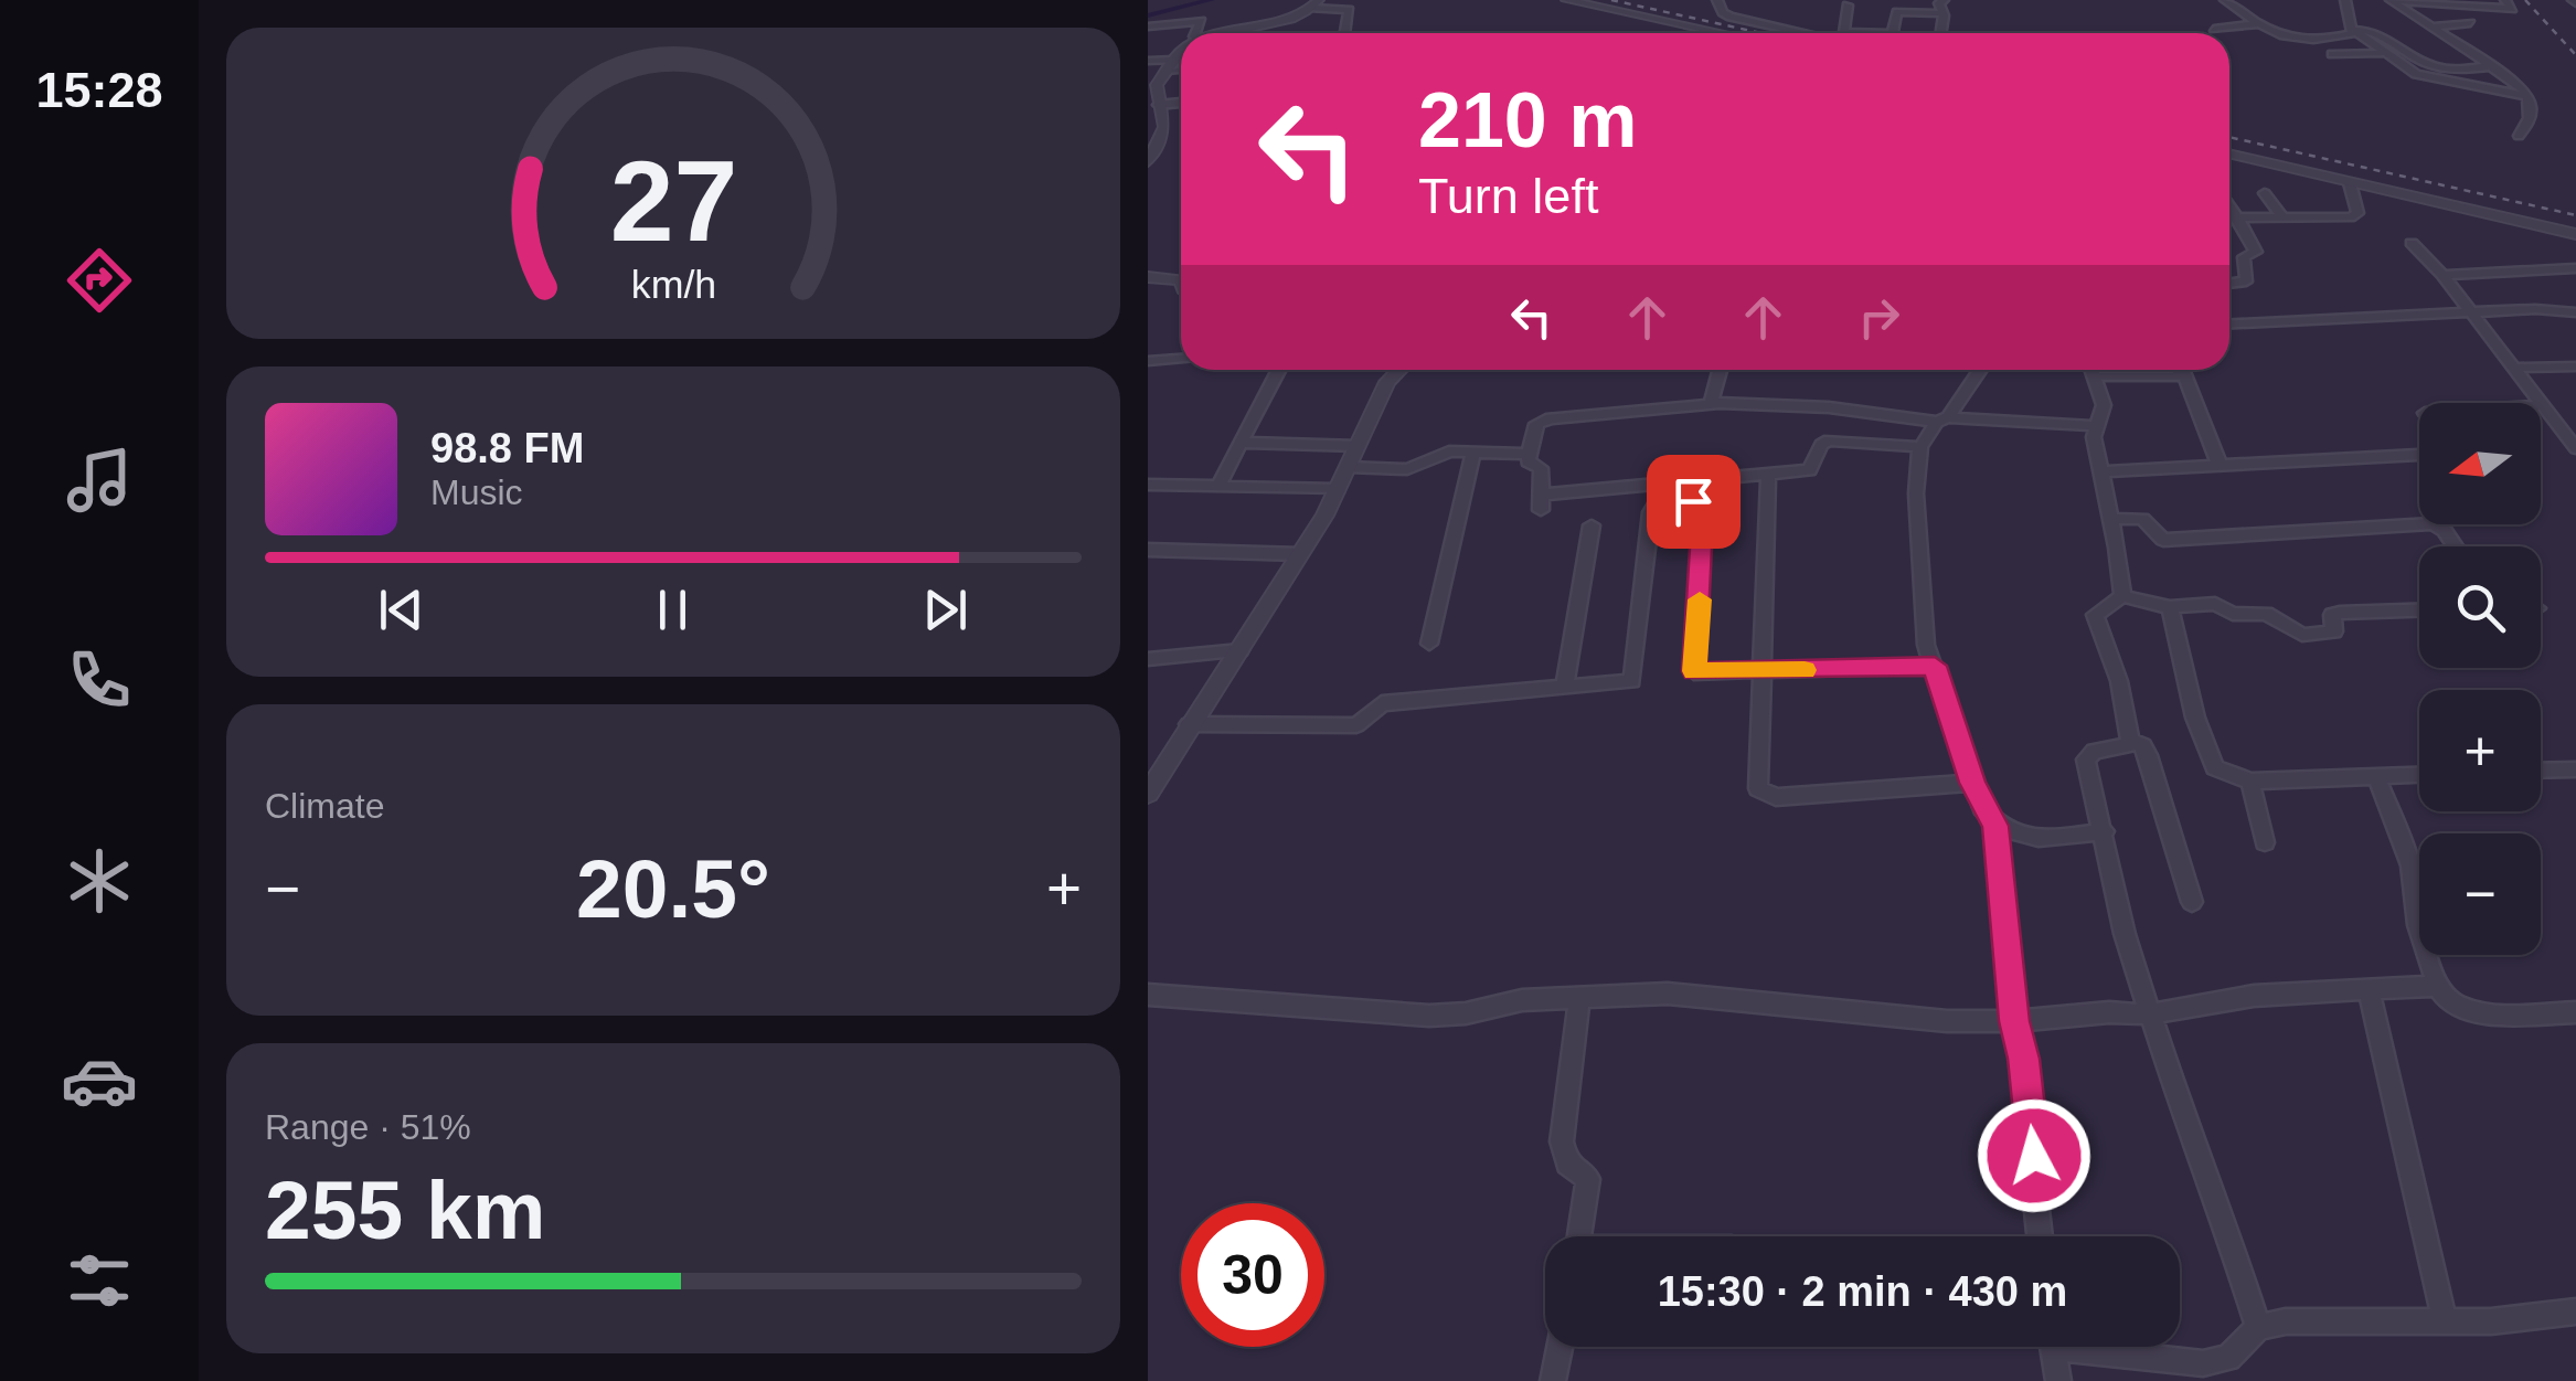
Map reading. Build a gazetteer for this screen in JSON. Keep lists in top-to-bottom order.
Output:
{
  "north": "left",
  "page": {
    "tabs": "15:28",
    "turn": ["210 m", "Turn left"],
    "song": ["98.8 FM", "Music"],
    "map_buttons": ["+", "−"],
    "tile": [
      "Climate",
      ["Range · 51%", "255 km"]
    ],
    "heat": ["−", "20.5°", "+"],
    "limit": "30",
    "trip": "15:30 · 2 min · 430 m",
    "gauge": ["27", "km/h"]
  }
}
